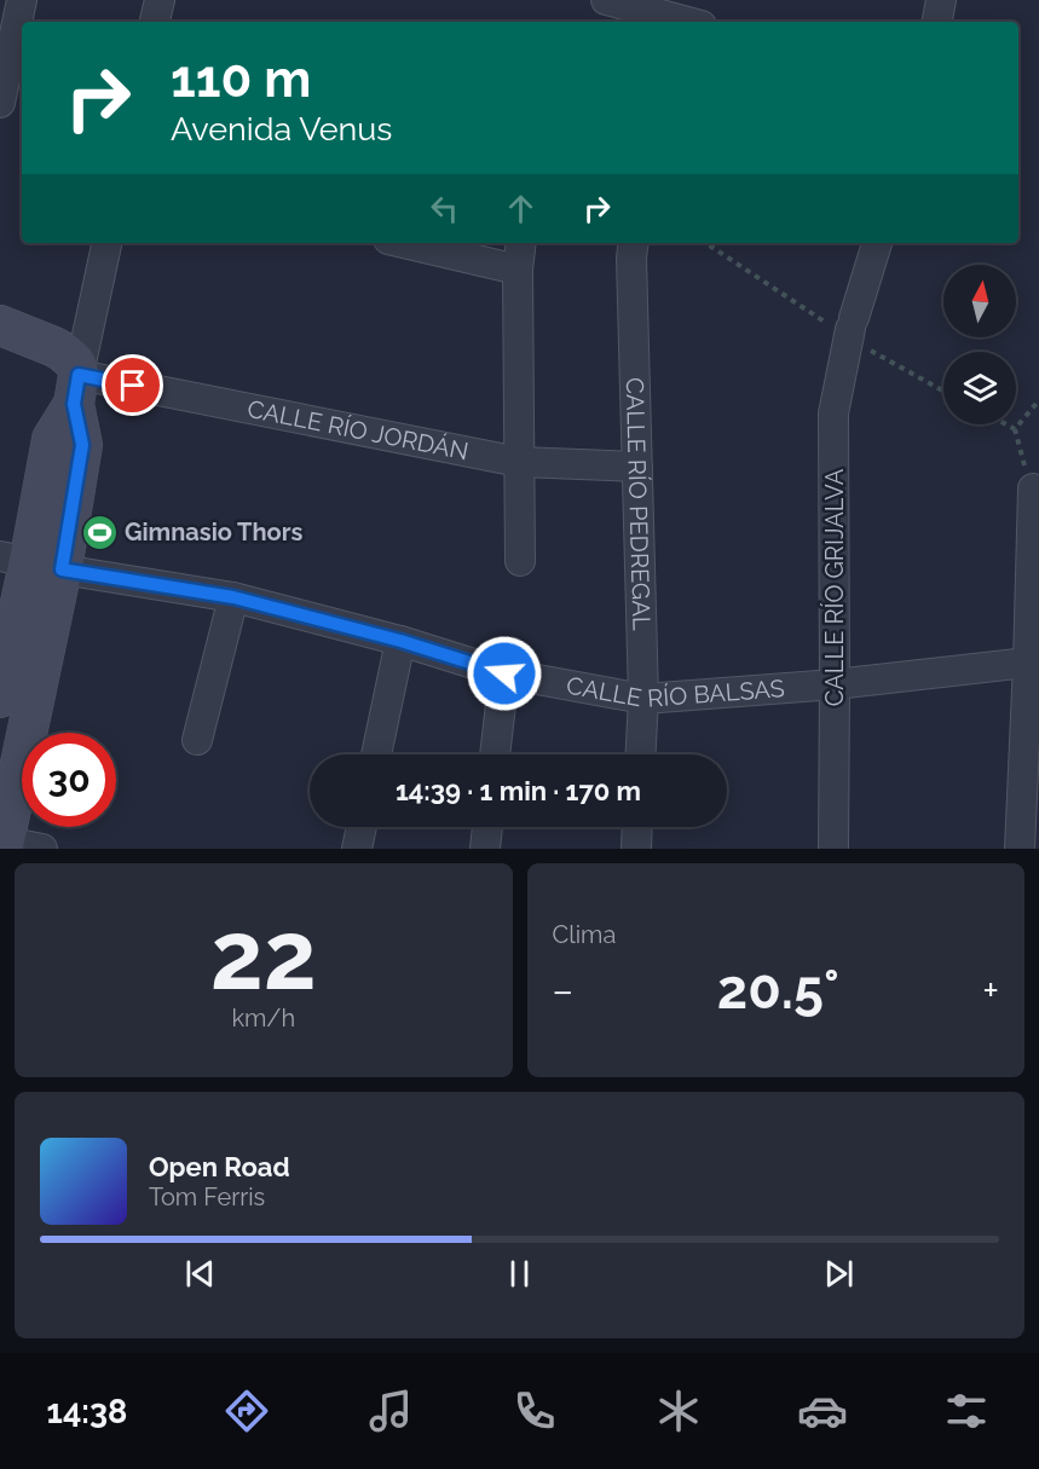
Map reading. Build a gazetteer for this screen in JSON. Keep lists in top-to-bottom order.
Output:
{
  "streets": {
    "street": [
      "CALLE RÍO JORDÁN",
      "CALLE RÍO PEDREGAL",
      "CALLE RÍO GRIJALVA",
      "CALLE RÍO BALSAS"
    ]
  },
  "crossings": [
    ["CALLE RÍO JORDÁN", "CALLE RÍO PEDREGAL"],
    ["CALLE RÍO PEDREGAL", "CALLE RÍO BALSAS"],
    ["CALLE RÍO GRIJALVA", "CALLE RÍO BALSAS"]
  ],
  "places": {
    "sports": ["Gimnasio Thors"]
  },
  "north": "top",
  "page": {
    "turn": ["110 m", "Avenida Venus"],
    "limit": "30",
    "trip": "14:39 · 1 min · 170 m",
    "tile": [
      ["22", "km/h"],
      "Clima"
    ],
    "heat": ["−", "20.5°", "+"],
    "song": ["Open Road", "Tom Ferris"],
    "tabs": "14:38"
  }
}
